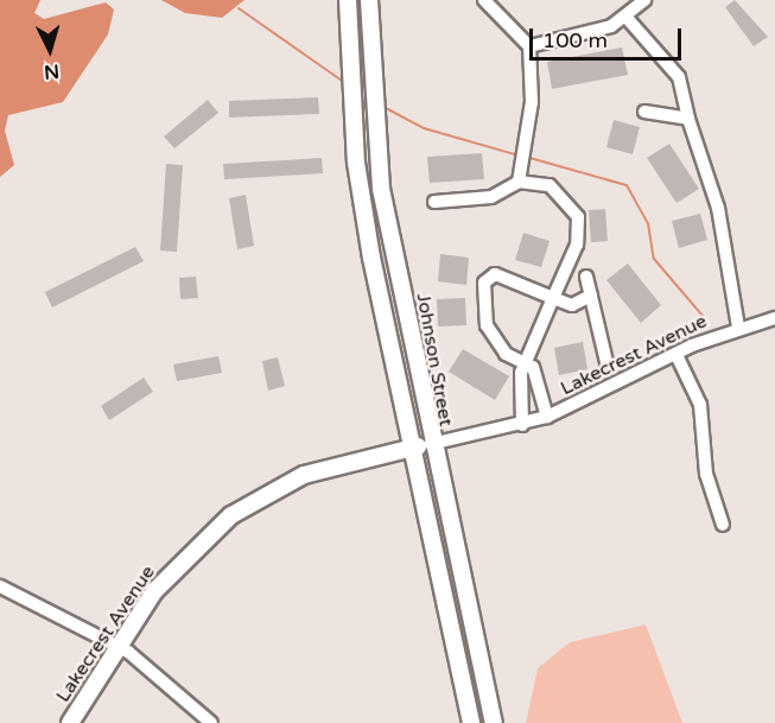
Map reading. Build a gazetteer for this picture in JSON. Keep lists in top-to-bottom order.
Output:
{
  "streets": {
    "main road": ["Lakecrest Avenue", "Johnson Street"]
  },
  "crossings": [
    ["Lakecrest Avenue", "Johnson Street"]
  ],
  "scale_bar": "100 m",
  "north": "bottom"
}
